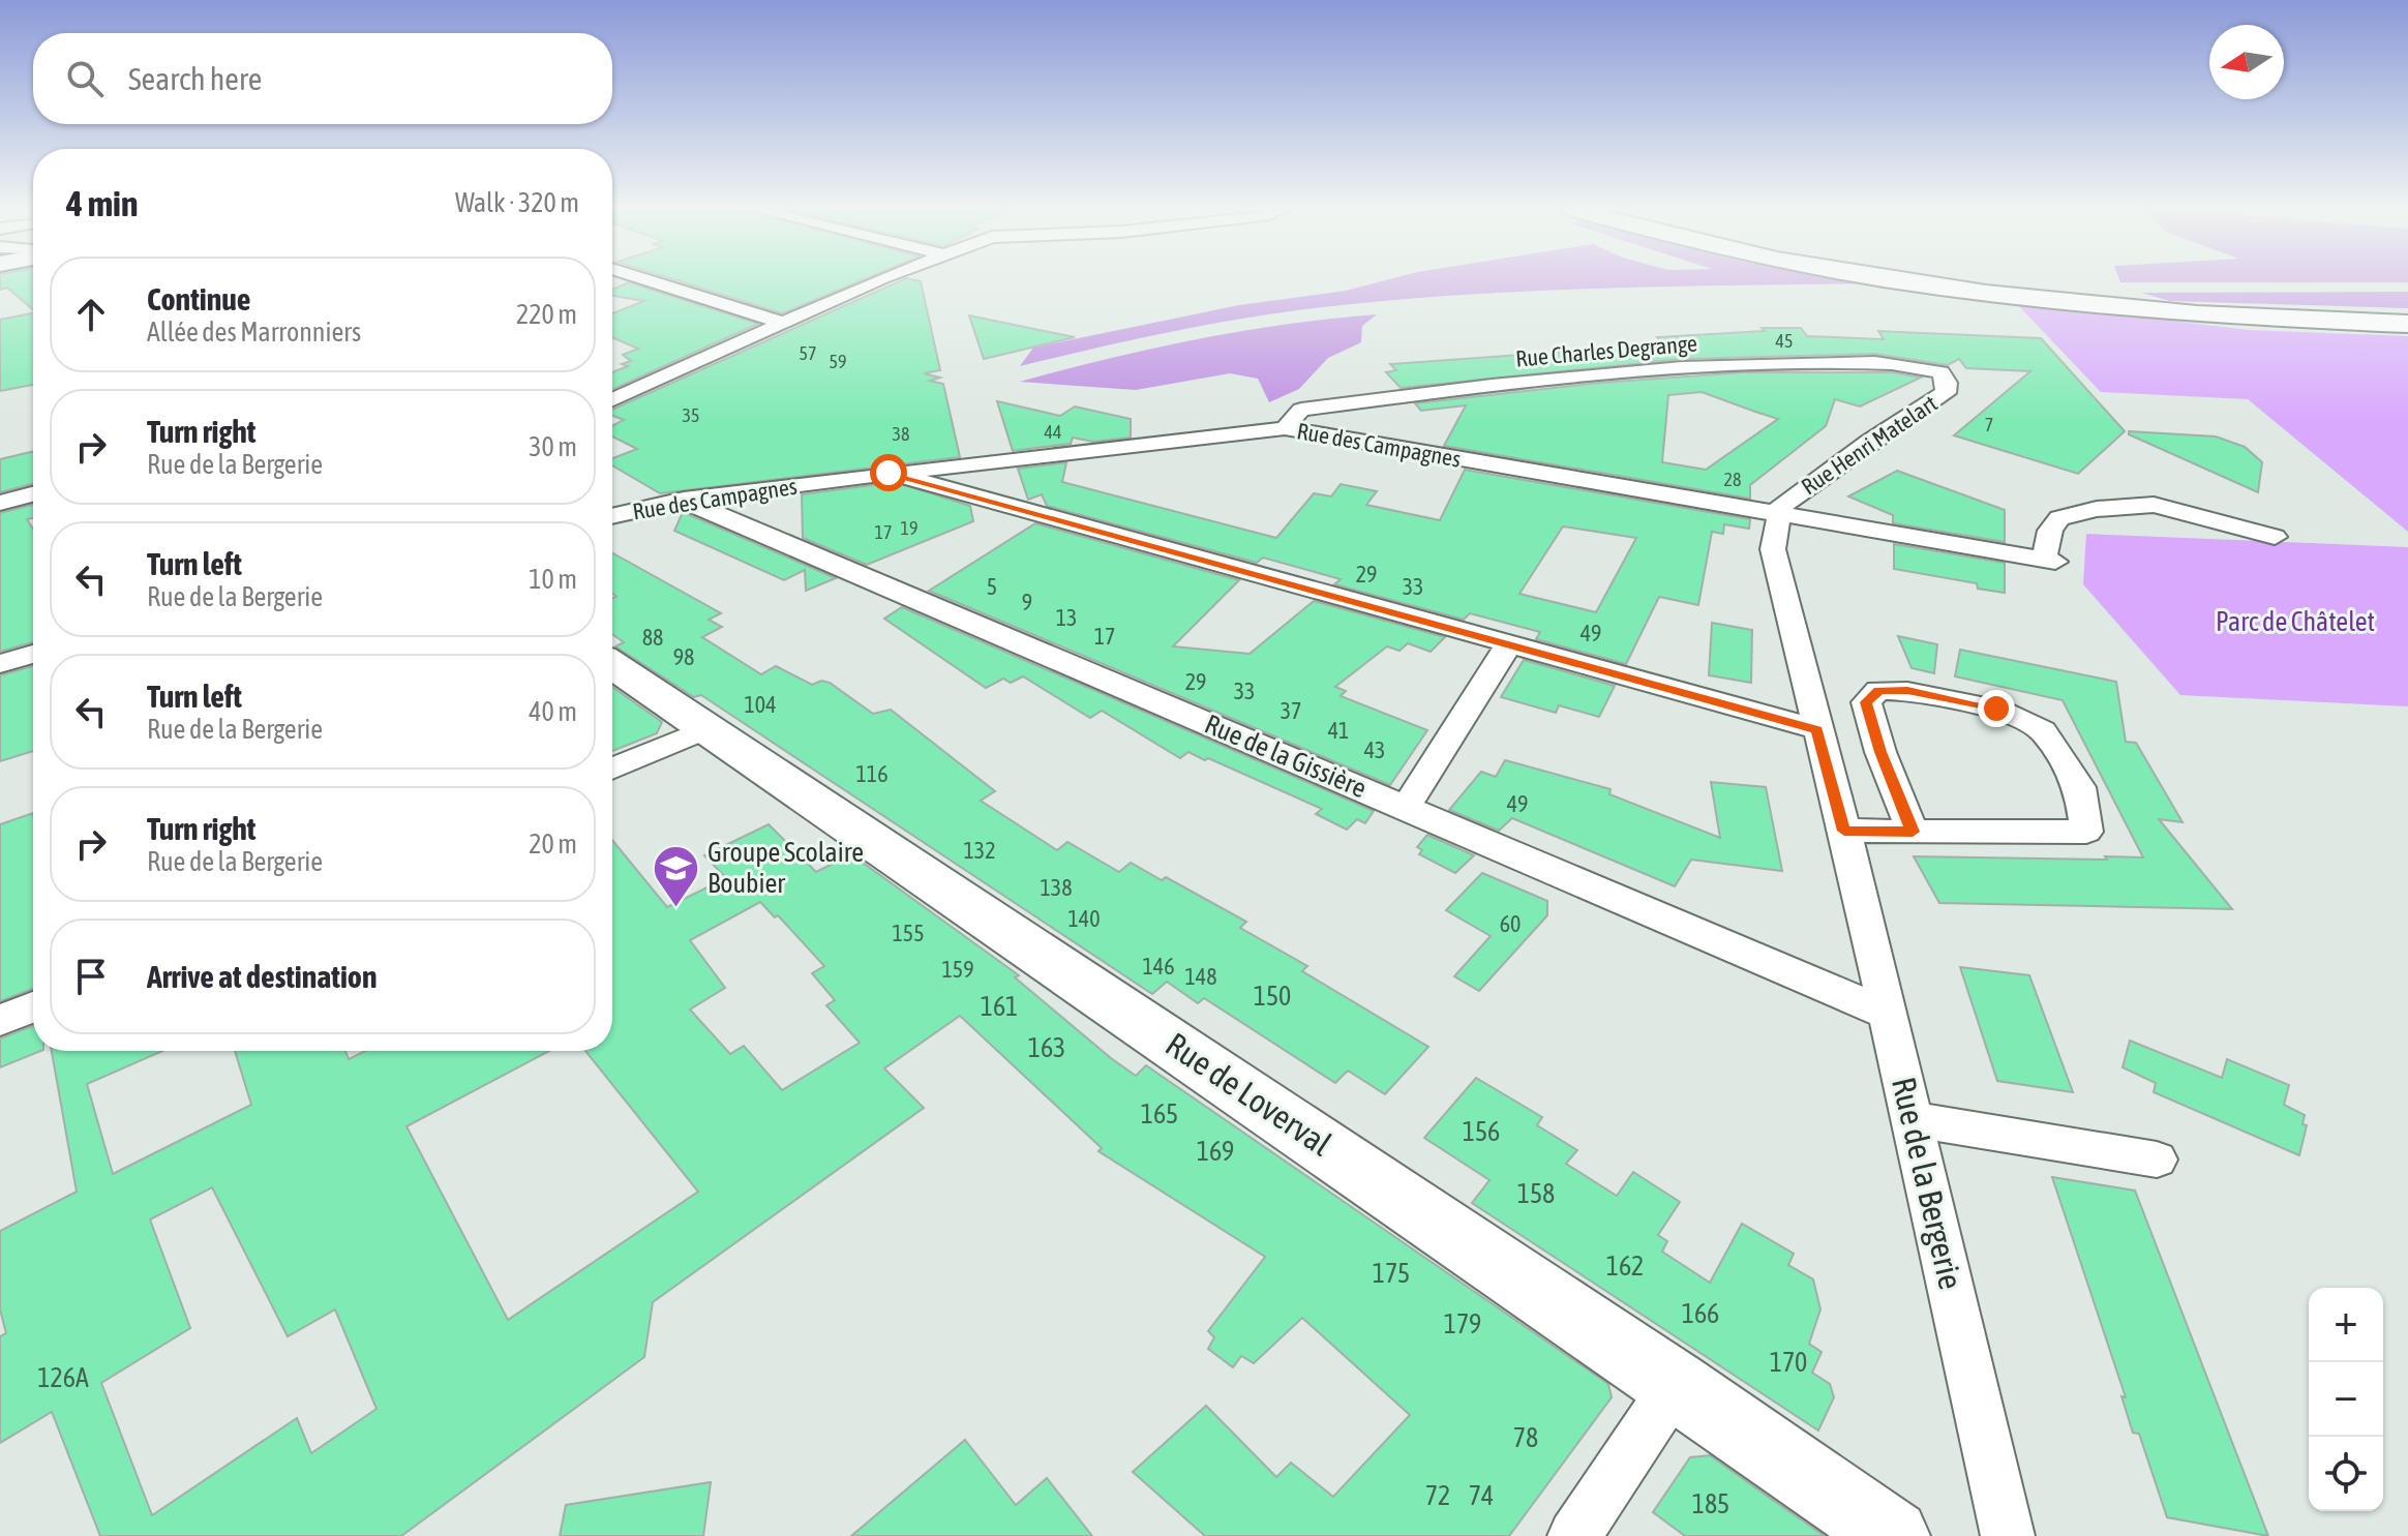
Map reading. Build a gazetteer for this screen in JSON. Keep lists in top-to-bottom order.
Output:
{
  "streets": {
    "street": [
      "Rue Charles Degrange",
      "Rue des Campagnes",
      "Rue Henri Matelart",
      "Rue de la Gissière",
      "Rue de Loverval",
      "Rue de la Bergerie"
    ]
  },
  "crossings": [
    ["Rue Charles Degrange", "Rue des Campagnes"],
    ["Rue Charles Degrange", "Rue Henri Matelart"],
    ["Rue des Campagnes", "Rue Henri Matelart"],
    ["Rue des Campagnes", "Rue de la Gissière"],
    ["Rue des Campagnes", "Rue de la Bergerie"],
    ["Rue Henri Matelart", "Rue de la Bergerie"],
    ["Rue de la Gissière", "Rue de la Bergerie"]
  ],
  "parks": ["Parc de Châtelet"],
  "places": {
    "school or university": ["Groupe Scolaire Boubier"]
  },
  "house_numbers": [
    "45",
    "57",
    "59",
    "35",
    "7",
    "44",
    "38",
    "28",
    "19",
    "17",
    "29",
    "5",
    "33",
    "9",
    "13",
    "49",
    "17",
    "88",
    "98",
    "29",
    "33",
    "104",
    "37",
    "41",
    "43",
    "116",
    "49",
    "132",
    "138",
    "140",
    "60",
    "155",
    "146",
    "159",
    "148",
    "150",
    "161",
    "163",
    "165",
    "156",
    "169",
    "158",
    "162",
    "175",
    "166",
    "179",
    "170",
    "126A",
    "78",
    "72",
    "74",
    "185"
  ],
  "north": "left",
  "page": {
    "search": "Search here",
    "heading": ["4 min", "Walk · 320 m"],
    "list": [
      ["Continue", "Allée des Marronniers", "220 m"],
      ["Turn right", "Rue de la Bergerie", "30 m"],
      ["Turn left", "Rue de la Bergerie", "10 m"],
      ["Turn left", "Rue de la Bergerie", "40 m"],
      ["Turn right", "Rue de la Bergerie", "20 m"],
      "Arrive at destination"
    ],
    "map_buttons": ["+", "−"]
  }
}
